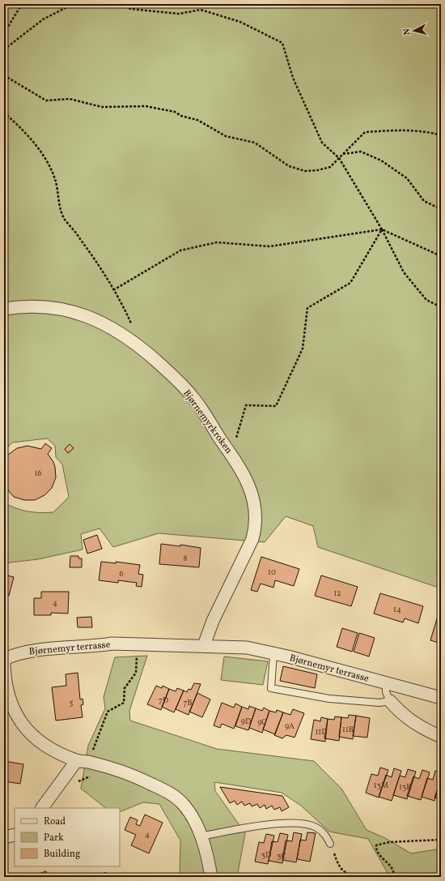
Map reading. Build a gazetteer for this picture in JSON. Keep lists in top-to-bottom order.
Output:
{
  "streets": {
    "street": ["Bjørnemyrkroken", "Bjørnemyr terrasse"]
  },
  "crossings": [
    ["Bjørnemyrkroken", "Bjørnemyr terrasse"]
  ],
  "house_numbers": [
    "16",
    "8",
    "10",
    "6",
    "12",
    "4",
    "14",
    "7D",
    "5",
    "7B",
    "9D",
    "9C",
    "9A",
    "11B",
    "11D",
    "13M",
    "13K",
    "4",
    "3D",
    "3C"
  ],
  "legend": ["Road", "Park", "Building"],
  "north": "left"
}
